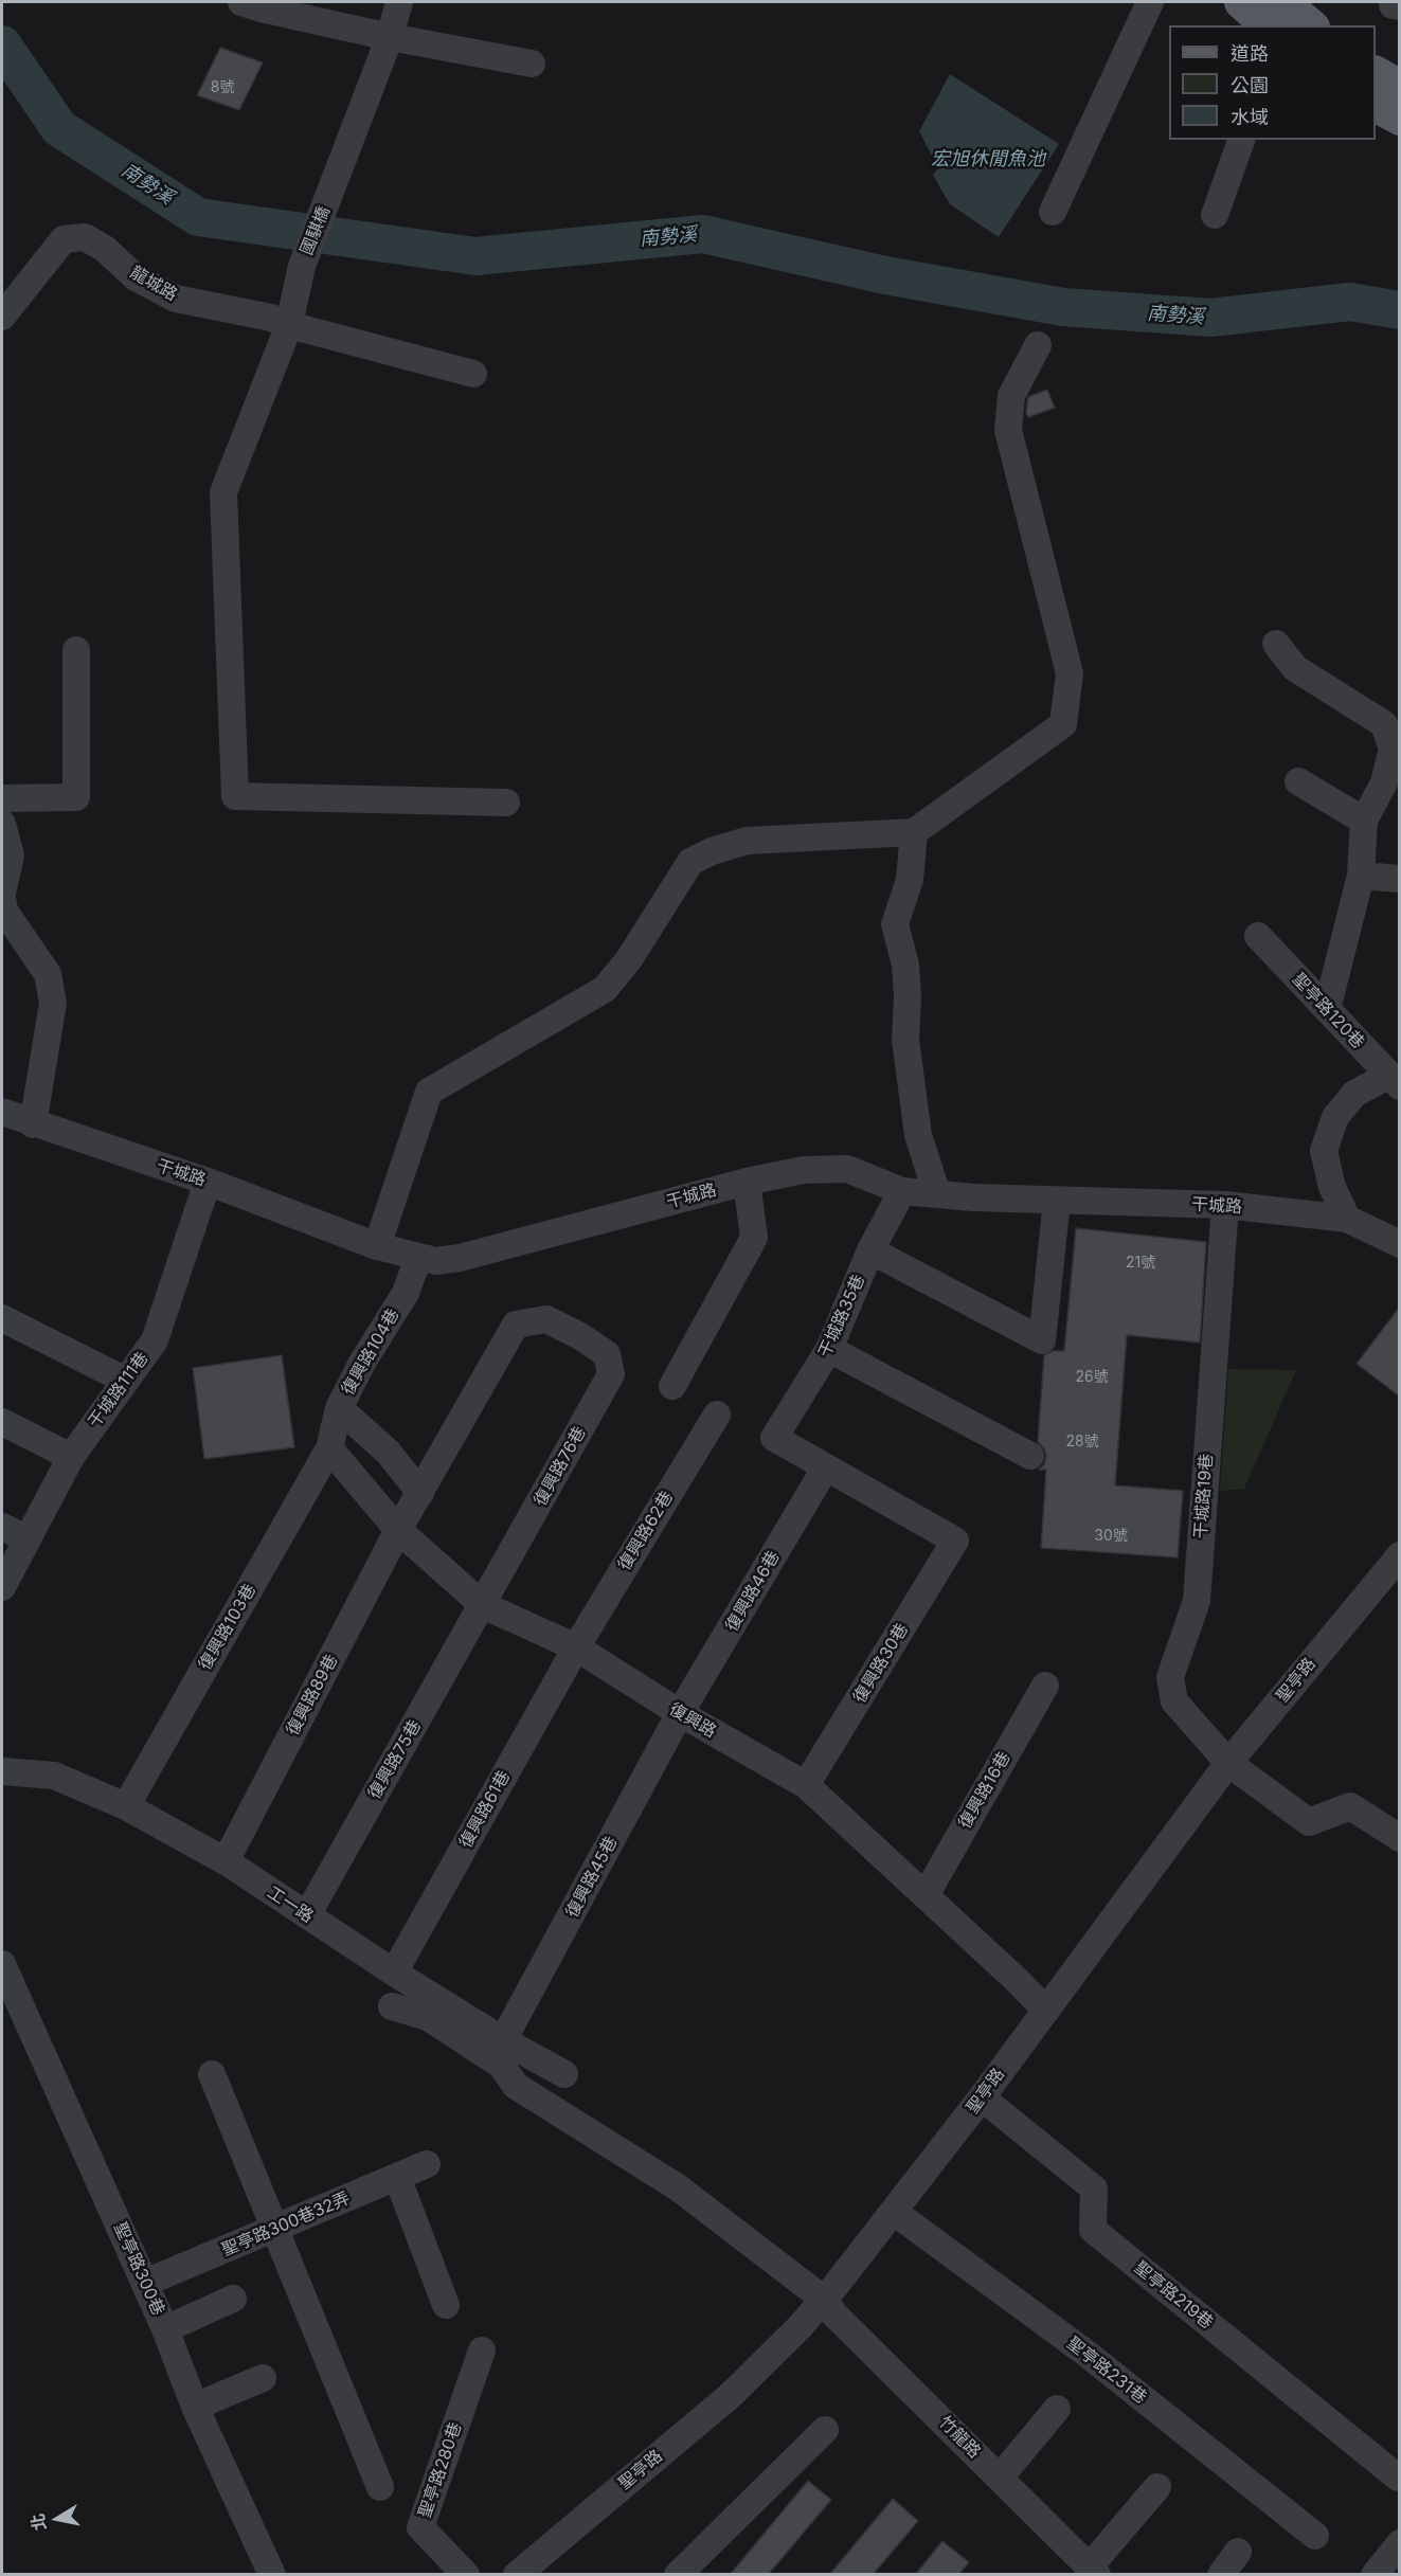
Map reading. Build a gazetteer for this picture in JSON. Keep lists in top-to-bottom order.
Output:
{
  "streets": {
    "street": [
      "國騏橋",
      "龍城路",
      "聖亭路120巷",
      "干城路",
      "干城路35巷",
      "復興路104巷",
      "干城路111巷",
      "復興路76巷",
      "干城路19巷",
      "復興路62巷",
      "復興路46巷",
      "復興路103巷",
      "復興路30巷",
      "聖亭路",
      "復興路89巷",
      "復興路",
      "復興路75巷",
      "復興路16巷",
      "復興路61巷",
      "復興路45巷",
      "工一路",
      "聖亭路300巷32弄",
      "聖亭路300巷",
      "聖亭路219巷",
      "聖亭路231巷",
      "竹龍路",
      "聖亭路280巷"
    ]
  },
  "crossings": [
    ["國騏橋", "龍城路"],
    ["干城路", "干城路35巷"],
    ["干城路", "復興路104巷"],
    ["干城路", "干城路111巷"],
    ["干城路", "干城路19巷"],
    ["干城路35巷", "復興路46巷"],
    ["干城路35巷", "復興路30巷"],
    ["復興路104巷", "復興路103巷"],
    ["復興路104巷", "復興路"],
    ["復興路76巷", "復興路89巷"],
    ["復興路76巷", "復興路"],
    ["復興路76巷", "復興路75巷"],
    ["干城路19巷", "聖亭路"],
    ["復興路62巷", "復興路"],
    ["復興路62巷", "復興路61巷"],
    ["復興路46巷", "復興路30巷"],
    ["復興路46巷", "復興路"],
    ["復興路46巷", "復興路45巷"],
    ["復興路103巷", "復興路"],
    ["復興路103巷", "工一路"],
    ["復興路30巷", "復興路"],
    ["聖亭路", "復興路"],
    ["聖亭路", "聖亭路219巷"],
    ["聖亭路", "聖亭路231巷"],
    ["聖亭路", "竹龍路"],
    ["復興路89巷", "復興路"],
    ["復興路89巷", "工一路"],
    ["復興路", "復興路75巷"],
    ["復興路", "復興路16巷"],
    ["復興路", "復興路61巷"],
    ["復興路", "復興路45巷"],
    ["復興路75巷", "工一路"],
    ["復興路61巷", "工一路"],
    ["復興路45巷", "工一路"],
    ["聖亭路300巷32弄", "聖亭路300巷"]
  ],
  "water": ["宏旭休閒魚池", "南勢溪"],
  "house_numbers": [
    "8號",
    "21號",
    "26號",
    "28號",
    "30號"
  ],
  "legend": ["道路", "公園", "水域"],
  "north": "left"
}
